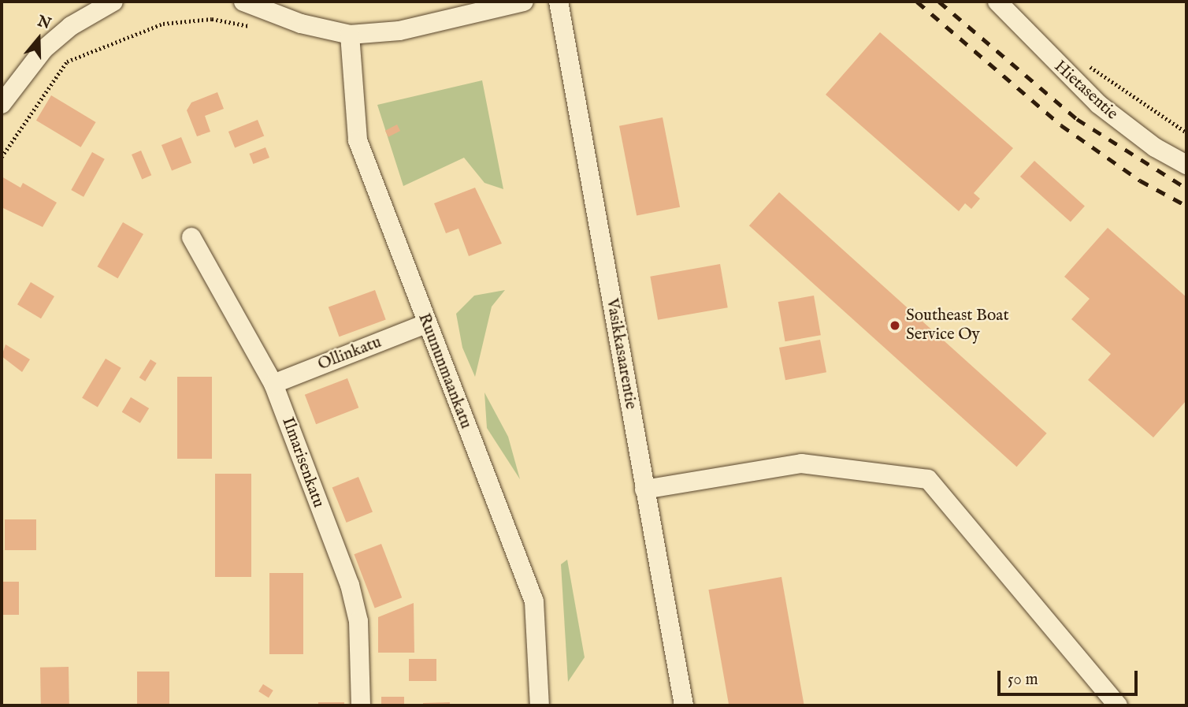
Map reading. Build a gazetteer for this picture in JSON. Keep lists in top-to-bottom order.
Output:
{
  "streets": {
    "street": [
      "Hietasentie",
      "Ollinkatu",
      "Vasikkasaarentie",
      "Ruununmaankatu",
      "Ilmarisenkatu"
    ]
  },
  "crossings": [
    ["Ollinkatu", "Ruununmaankatu"],
    ["Ollinkatu", "Ilmarisenkatu"]
  ],
  "places": ["Southeast Boat Service Oy"],
  "scale_bar": "50 m",
  "north": "top"
}
